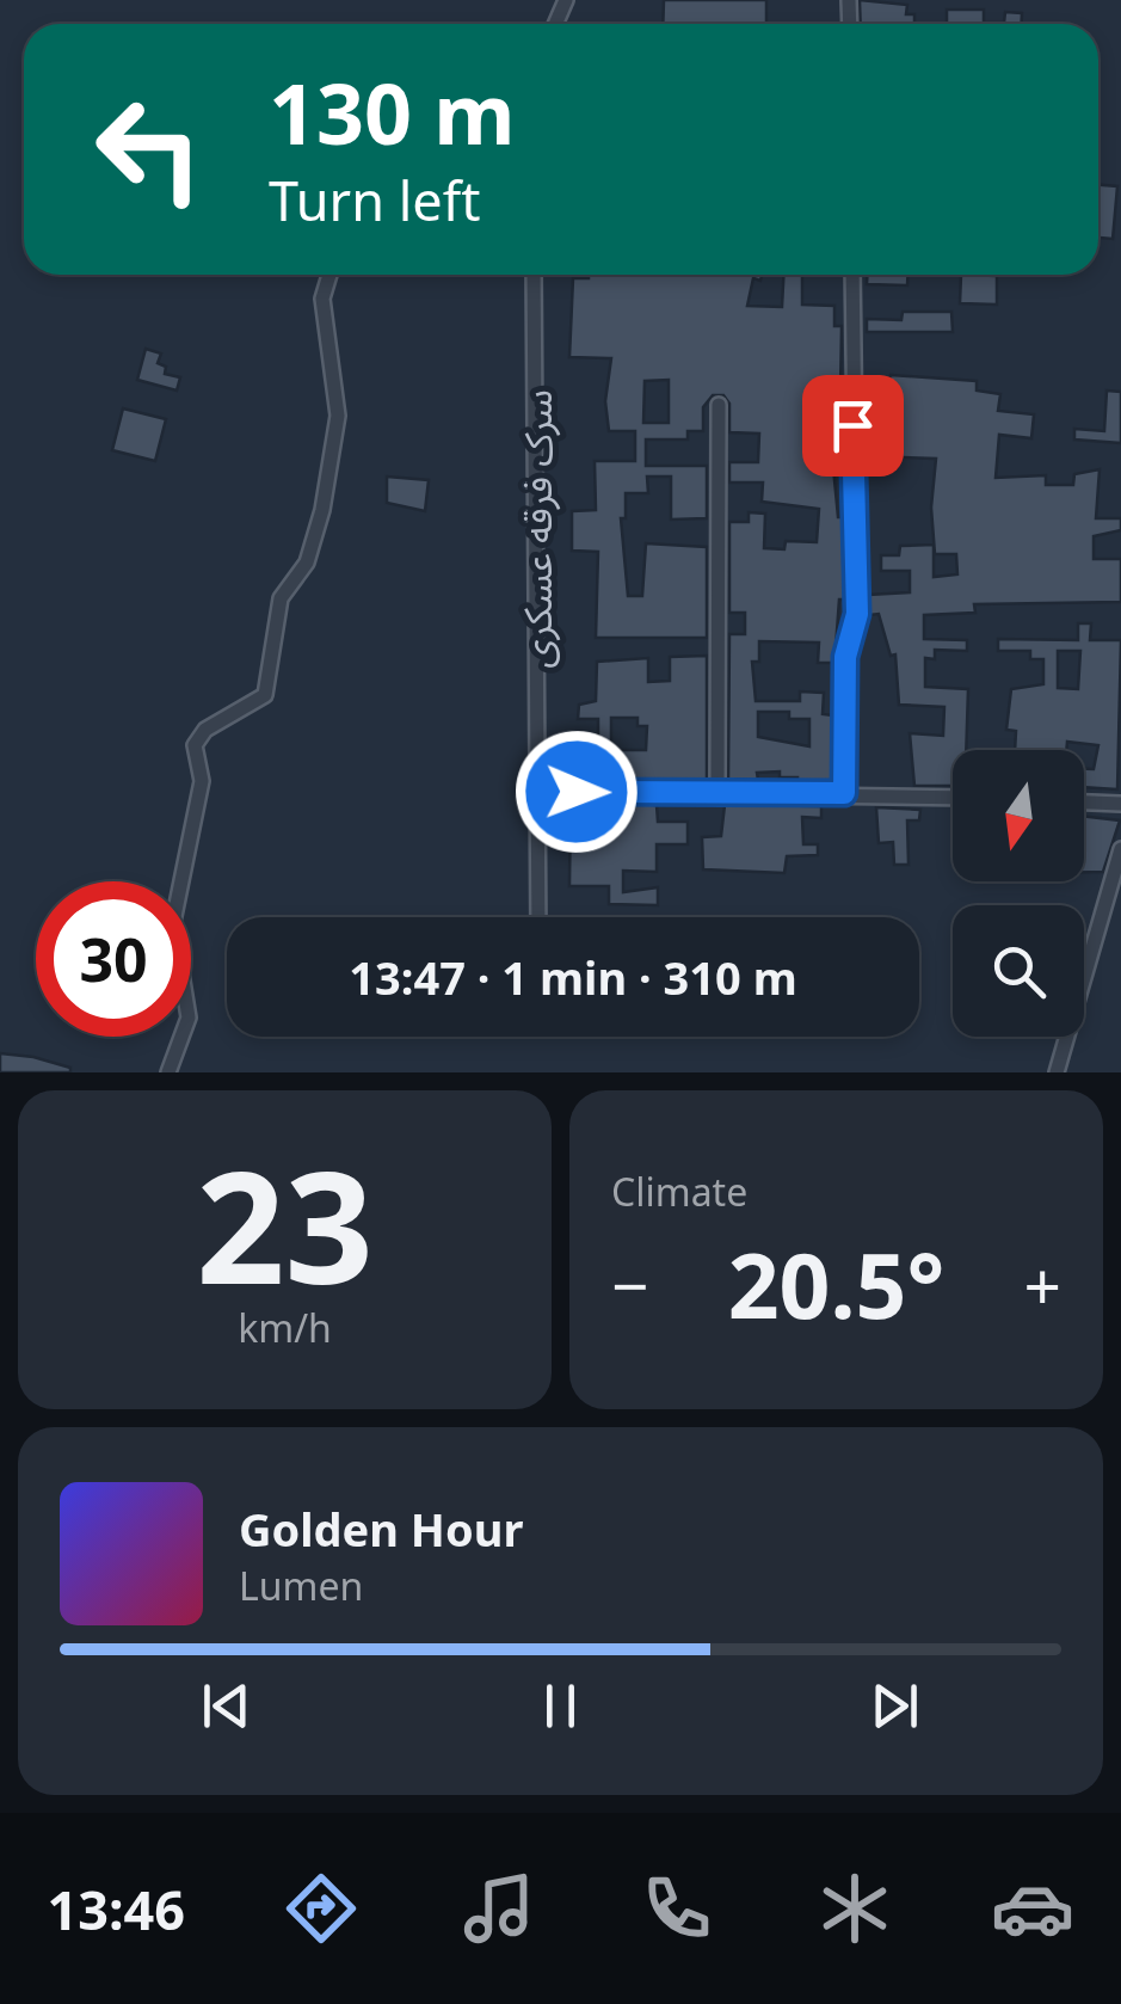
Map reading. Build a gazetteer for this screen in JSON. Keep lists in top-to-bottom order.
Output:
{
  "streets": {
    "street": ["سرک فرقه عسکری"]
  },
  "north": "bottom",
  "page": {
    "turn": ["130 m", "Turn left"],
    "limit": "30",
    "trip": "13:47 · 1 min · 310 m",
    "tile": [
      ["23", "km/h"],
      "Climate"
    ],
    "heat": ["−", "20.5°", "+"],
    "song": ["Golden Hour", "Lumen"],
    "tabs": "13:46"
  }
}
